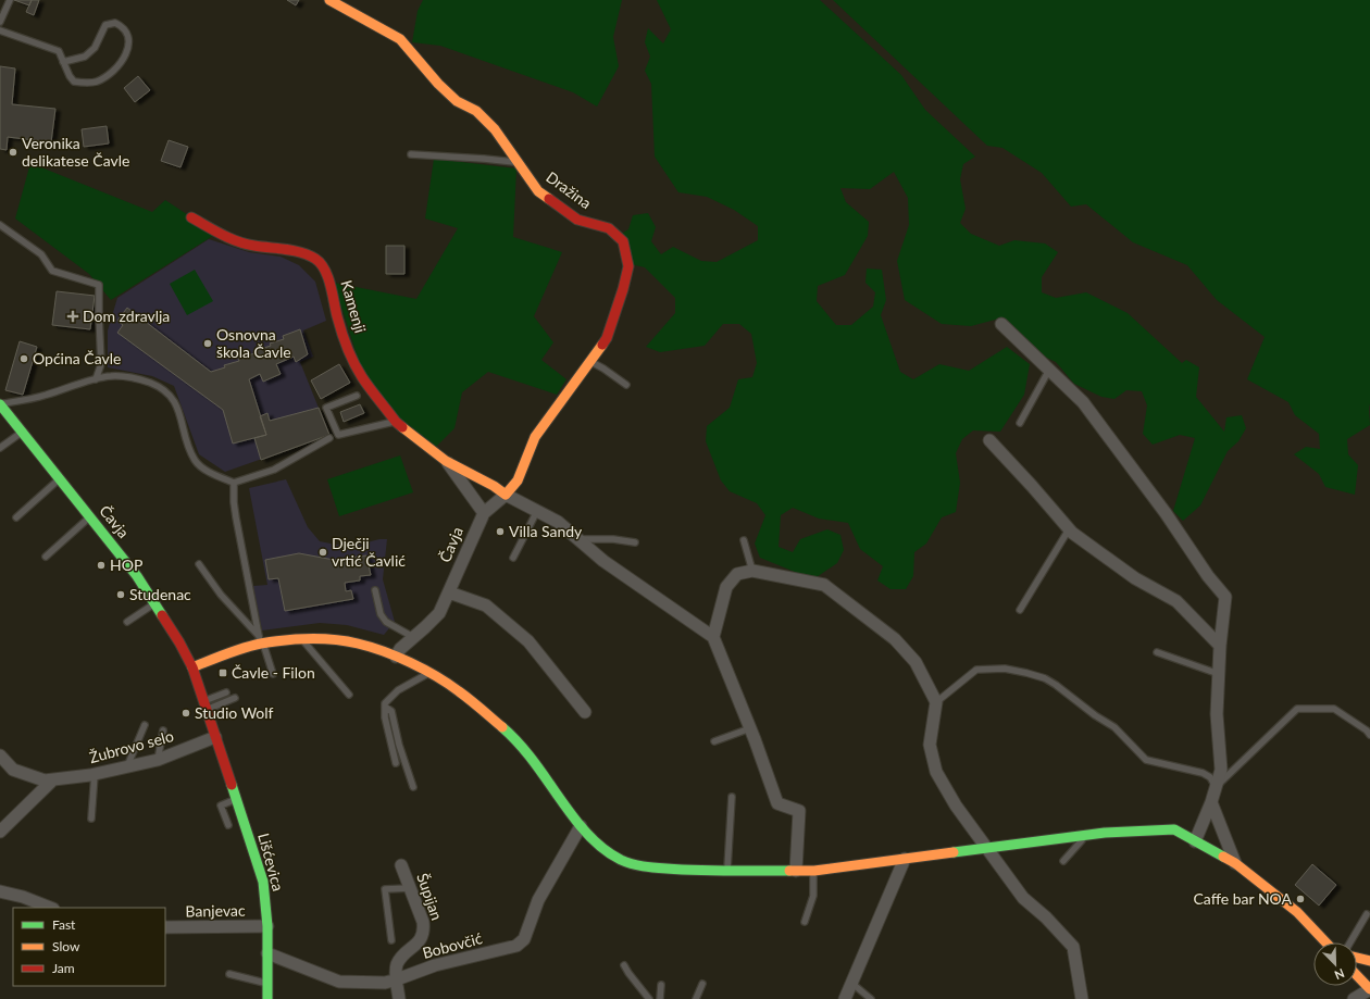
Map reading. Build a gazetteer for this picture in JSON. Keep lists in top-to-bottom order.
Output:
{
  "streets": {
    "main road": [
      "Dražina",
      "Kamenji",
      "Čavja",
      "Lišćevica"
    ],
    "street": [
      "Žubrovo selo",
      "Šupijan",
      "Banjevac",
      "Bobovčić"
    ]
  },
  "crossings": [
    ["Dražina", "Kamenji"],
    ["Dražina", "Čavja"],
    ["Kamenji", "Čavja"],
    ["Čavja", "Žubrovo selo"],
    ["Čavja", "Lišćevica"],
    ["Žubrovo selo", "Lišćevica"],
    ["Lišćevica", "Banjevac"],
    ["Lišćevica", "Bobovčić"],
    ["Šupijan", "Bobovčić"]
  ],
  "places": {
    "other": [
      "Veronika delikatese Čavle",
      "Osnovna škola Čavle",
      "Općina Čavle",
      "Villa Sandy",
      "Dječji vrtić Čavlić",
      "HOP",
      "Studenac",
      "Studio Wolf",
      "Caffe bar NOA"
    ],
    "health": ["Dom zdravlja"],
    "transit": ["Čavle - Filon"]
  },
  "legend": ["Fast", "Slow", "Jam"],
  "north": "bottom right"
}
